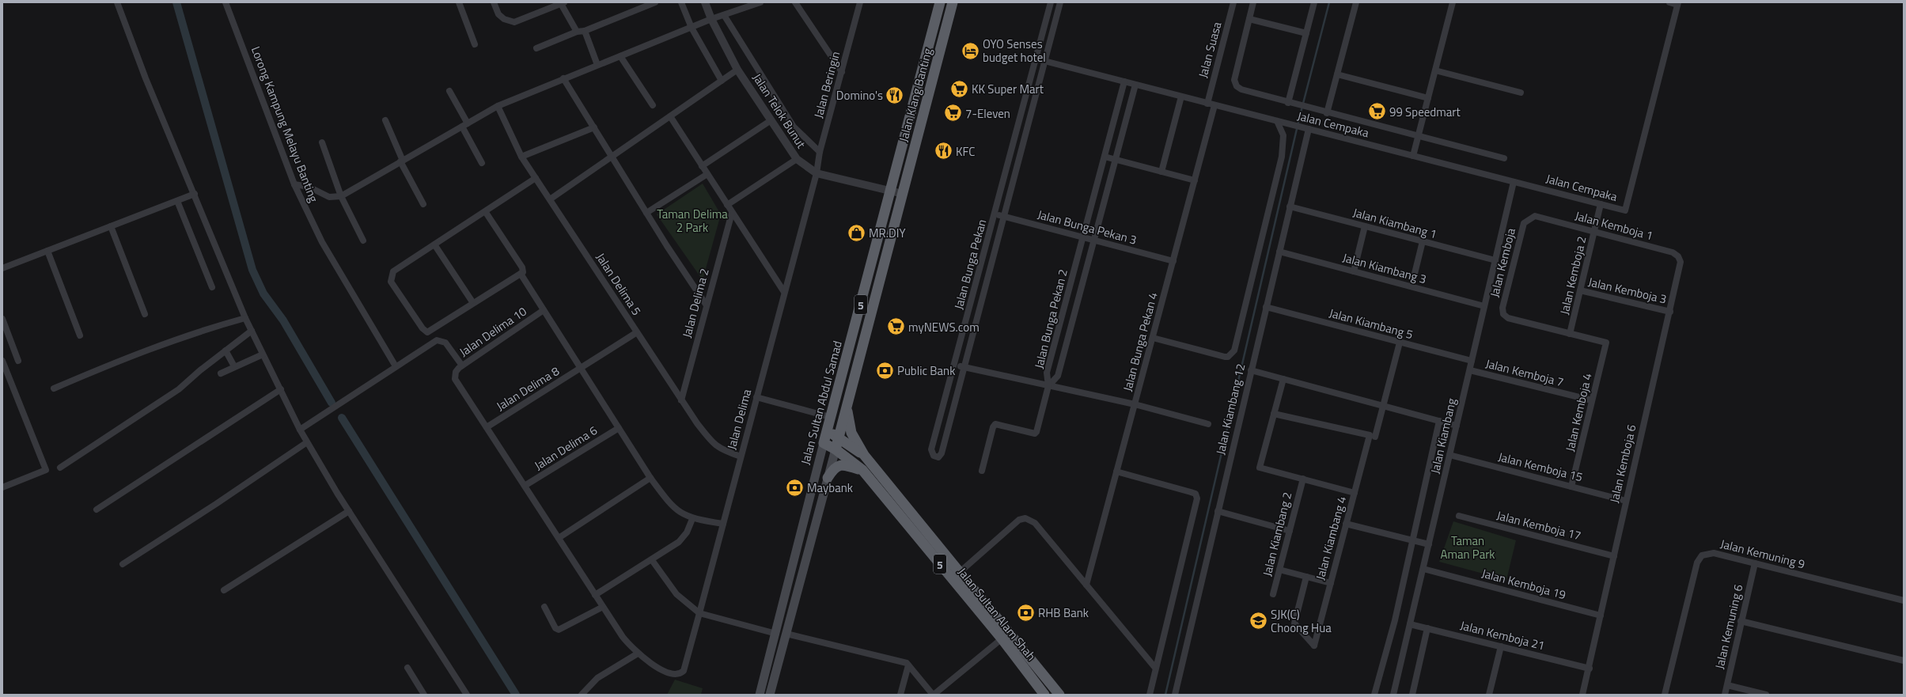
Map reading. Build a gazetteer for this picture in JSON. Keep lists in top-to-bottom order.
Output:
{
  "streets": {
    "highway": [
      "Jalan Klang Banting",
      "5",
      "Jalan Sultan Abdul Samad",
      "Jalan Sultan Alam Shah"
    ],
    "street": [
      "Jalan Suasa",
      "Jalan Beringin",
      "Jalan Telok Bunut",
      "Lorong Kampung Melayu Banting",
      "Jalan Cempaka",
      "Jalan Kiambang 1",
      "Jalan Kemboja 1",
      "Jalan Bunga Pekan 3",
      "Jalan Kemboja",
      "Jalan Bunga Pekan",
      "Jalan Kiambang 3",
      "Jalan Kemboja 2",
      "Jalan Delima 5",
      "Jalan Kemboja 3",
      "Jalan Delima 2",
      "Jalan Bunga Pekan 2",
      "Jalan Kiambang 5",
      "Jalan Delima 10",
      "Jalan Bunga Pekan 4",
      "Jalan Kemboja 7",
      "Jalan Delima 8",
      "Jalan Kiambang 12",
      "Jalan Kemboja 4",
      "Jalan Delima",
      "Jalan Kiambang",
      "Jalan Delima 6",
      "Jalan Kemboja 6",
      "Jalan Kemboja 15",
      "Jalan Kemboja 17",
      "Jalan Kiambang 2",
      "Jalan Kiambang 4",
      "Jalan Kemuning 9",
      "Jalan Kemboja 19",
      "Jalan Kemuning 6",
      "Jalan Kemboja 21"
    ]
  },
  "crossings": [
    ["Jalan Suasa", "Jalan Cempaka"],
    ["Jalan Beringin", "Jalan Telok Bunut"],
    ["Jalan Beringin", "Jalan Delima"],
    ["Jalan Klang Banting", "Jalan Telok Bunut"],
    ["Jalan Klang Banting", "5"],
    ["Jalan Klang Banting", "Jalan Sultan Abdul Samad"],
    ["Jalan Telok Bunut", "5"],
    ["Jalan Telok Bunut", "Jalan Sultan Abdul Samad"],
    ["Jalan Telok Bunut", "Jalan Delima"],
    ["Jalan Cempaka", "Jalan Bunga Pekan"],
    ["Jalan Cempaka", "Jalan Kemboja 2"],
    ["Jalan Cempaka", "Jalan Bunga Pekan 2"],
    ["Jalan Cempaka", "Jalan Bunga Pekan 4"],
    ["Jalan Cempaka", "Jalan Kiambang 12"],
    ["Jalan Cempaka", "Jalan Kiambang"],
    ["Jalan Kiambang 1", "Jalan Kiambang 12"],
    ["Jalan Kiambang 1", "Jalan Kiambang"],
    ["Jalan Kemboja 1", "Jalan Kemboja"],
    ["Jalan Kemboja 1", "Jalan Kemboja 2"],
    ["Jalan Kemboja 1", "Jalan Kemboja 6"],
    ["Jalan Bunga Pekan 3", "Jalan Bunga Pekan"],
    ["Jalan Bunga Pekan 3", "Jalan Bunga Pekan 2"],
    ["Jalan Bunga Pekan 3", "Jalan Bunga Pekan 4"],
    ["Jalan Kemboja", "Jalan Kemboja 2"],
    ["Jalan Kemboja", "Jalan Kemboja 4"],
    ["Jalan Kiambang 3", "Jalan Kiambang 12"],
    ["Jalan Kiambang 3", "Jalan Kiambang"],
    ["Jalan Kemboja 2", "Jalan Kemboja 3"],
    ["Jalan Kemboja 2", "Jalan Kemboja 4"],
    ["Jalan Delima 5", "Jalan Delima 2"],
    ["Jalan Delima 5", "Jalan Delima 8"],
    ["Jalan Delima 5", "Jalan Delima"],
    ["Jalan Kemboja 3", "Jalan Kemboja 6"],
    ["5", "Jalan Sultan Abdul Samad"],
    ["5", "Jalan Sultan Alam Shah"],
    ["Jalan Kiambang 5", "Jalan Kiambang 12"],
    ["Jalan Kiambang 5", "Jalan Kiambang"],
    ["Jalan Kiambang 5", "Jalan Kiambang 4"],
    ["Jalan Delima 10", "Jalan Delima 8"],
    ["Jalan Kemboja 7", "Jalan Kemboja 4"],
    ["Jalan Kemboja 7", "Jalan Kiambang"],
    ["Jalan Sultan Abdul Samad", "Jalan Sultan Alam Shah"],
    ["Jalan Kemboja 4", "Jalan Kemboja 15"],
    ["Jalan Kiambang", "Jalan Kemboja 15"],
    ["Jalan Kiambang", "Jalan Kemboja 19"],
    ["Jalan Kiambang", "Jalan Kemboja 21"],
    ["Jalan Kemboja 6", "Jalan Kemboja 15"],
    ["Jalan Kemboja 6", "Jalan Kemboja 17"],
    ["Jalan Kemboja 6", "Jalan Kemboja 19"],
    ["Jalan Kemboja 6", "Jalan Kemboja 21"],
    ["Jalan Kemuning 9", "Jalan Kemuning 6"]
  ],
  "parks": ["Taman Delima 2 Park", "Taman Aman Park"],
  "places": {
    "hotel": ["OYO Senses budget hotel"],
    "supermarket": [
      "KK Super Mart",
      "99 Speedmart",
      "7-Eleven",
      "myNEWS.com"
    ],
    "restaurant": ["Domino's", "KFC"],
    "shop": ["MR.DIY"],
    "bank": ["Public Bank", "Maybank", "RHB Bank"],
    "school or university": ["SJK(C) Choong Hua"]
  }
}
